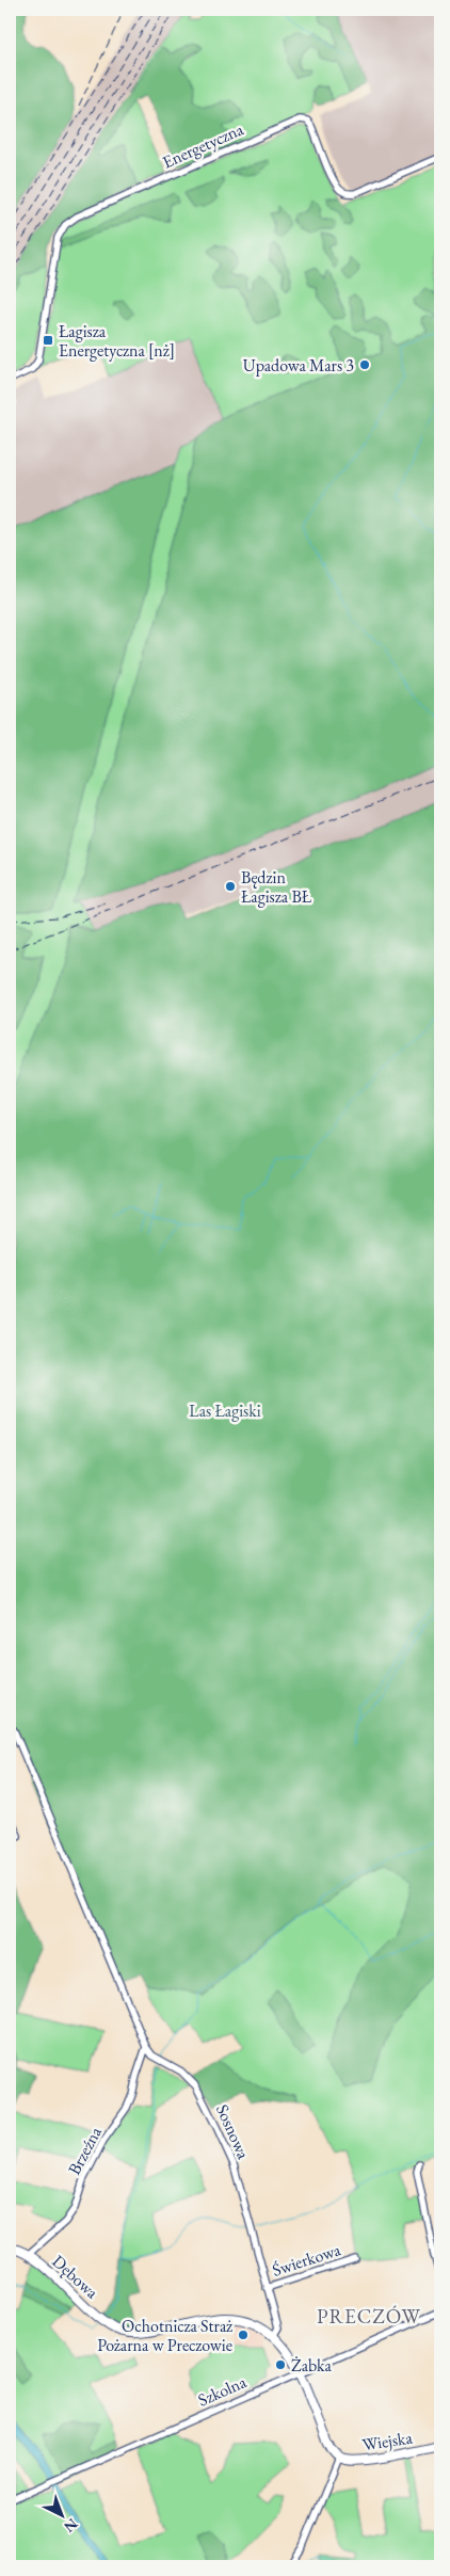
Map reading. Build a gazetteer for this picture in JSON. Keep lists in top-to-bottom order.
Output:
{
  "streets": {
    "street": [
      "Energetyczna",
      "Sosnowa",
      "Brzeźna",
      "Świerkowa",
      "Dębowa",
      "Szkolna",
      "Wiejska"
    ]
  },
  "crossings": [
    ["Sosnowa", "Brzeźna"],
    ["Sosnowa", "Świerkowa"],
    ["Sosnowa", "Dębowa"],
    ["Brzeźna", "Dębowa"]
  ],
  "districts": ["PRECZÓW"],
  "parks": ["Las Łagiski"],
  "places": {
    "transit": ["Łagisza Energetyczna [nż]"],
    "other": [
      "Upadowa Mars 3",
      "Będzin Łagisza BŁ",
      "Ochotnicza Straż Pożarna w Preczowie",
      "Żabka"
    ]
  },
  "north": "bottom right"
}
